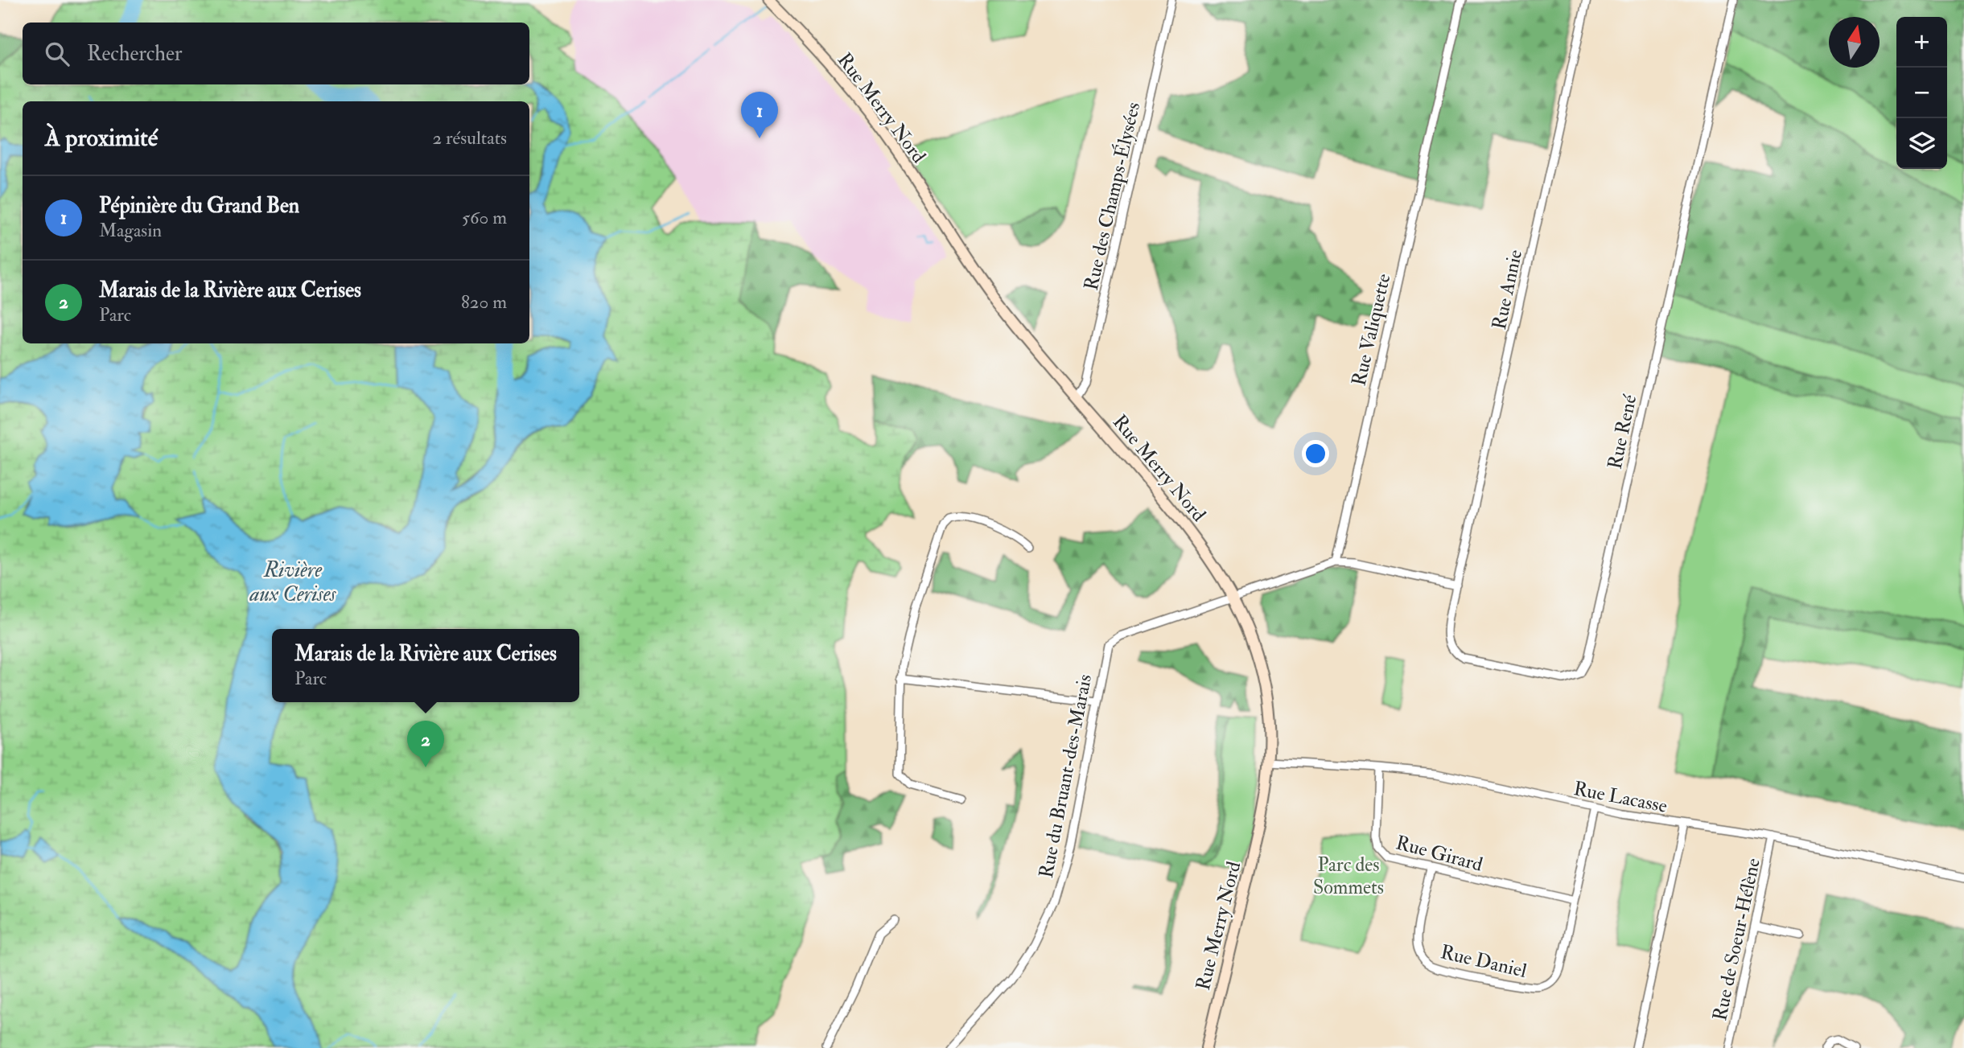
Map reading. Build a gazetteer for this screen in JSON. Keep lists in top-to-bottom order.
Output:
{
  "streets": {
    "main road": ["Rue Merry Nord"],
    "street": [
      "Rue des Champs-Élysées",
      "Rue Annie",
      "Rue Valiquette",
      "Rue René",
      "Rue du Bruant-des-Marais",
      "Rue Lacasse",
      "Rue Girard",
      "Rue de Soeur-Hélène",
      "Rue Daniel"
    ]
  },
  "crossings": [
    ["Rue Merry Nord", "Rue des Champs-Élysées"],
    ["Rue Merry Nord", "Rue du Bruant-des-Marais"],
    ["Rue Merry Nord", "Rue Lacasse"],
    ["Rue Annie", "Rue René"],
    ["Rue Lacasse", "Rue Girard"],
    ["Rue Lacasse", "Rue de Soeur-Hélène"],
    ["Rue Lacasse", "Rue Daniel"],
    ["Rue Girard", "Rue Daniel"]
  ],
  "water": ["Rivière aux Cerises"],
  "parks": ["Parc des Sommets"],
  "north": "top",
  "page": {
    "map_buttons": ["+", "−"],
    "search": "Rechercher",
    "pins": ["1", "2"],
    "heading": ["À proximité", "2 résultats"],
    "list": [
      {
        "mark": "1",
        "name": "Pépinière du Grand Ben",
        "note": "Magasin",
        "value": "560 m"
      },
      {
        "mark": "2",
        "name": "Marais de la Rivière aux Cerises",
        "note": "Parc",
        "value": "820 m"
      }
    ],
    "popup": ["Marais de la Rivière aux Cerises", "Parc"]
  }
}
